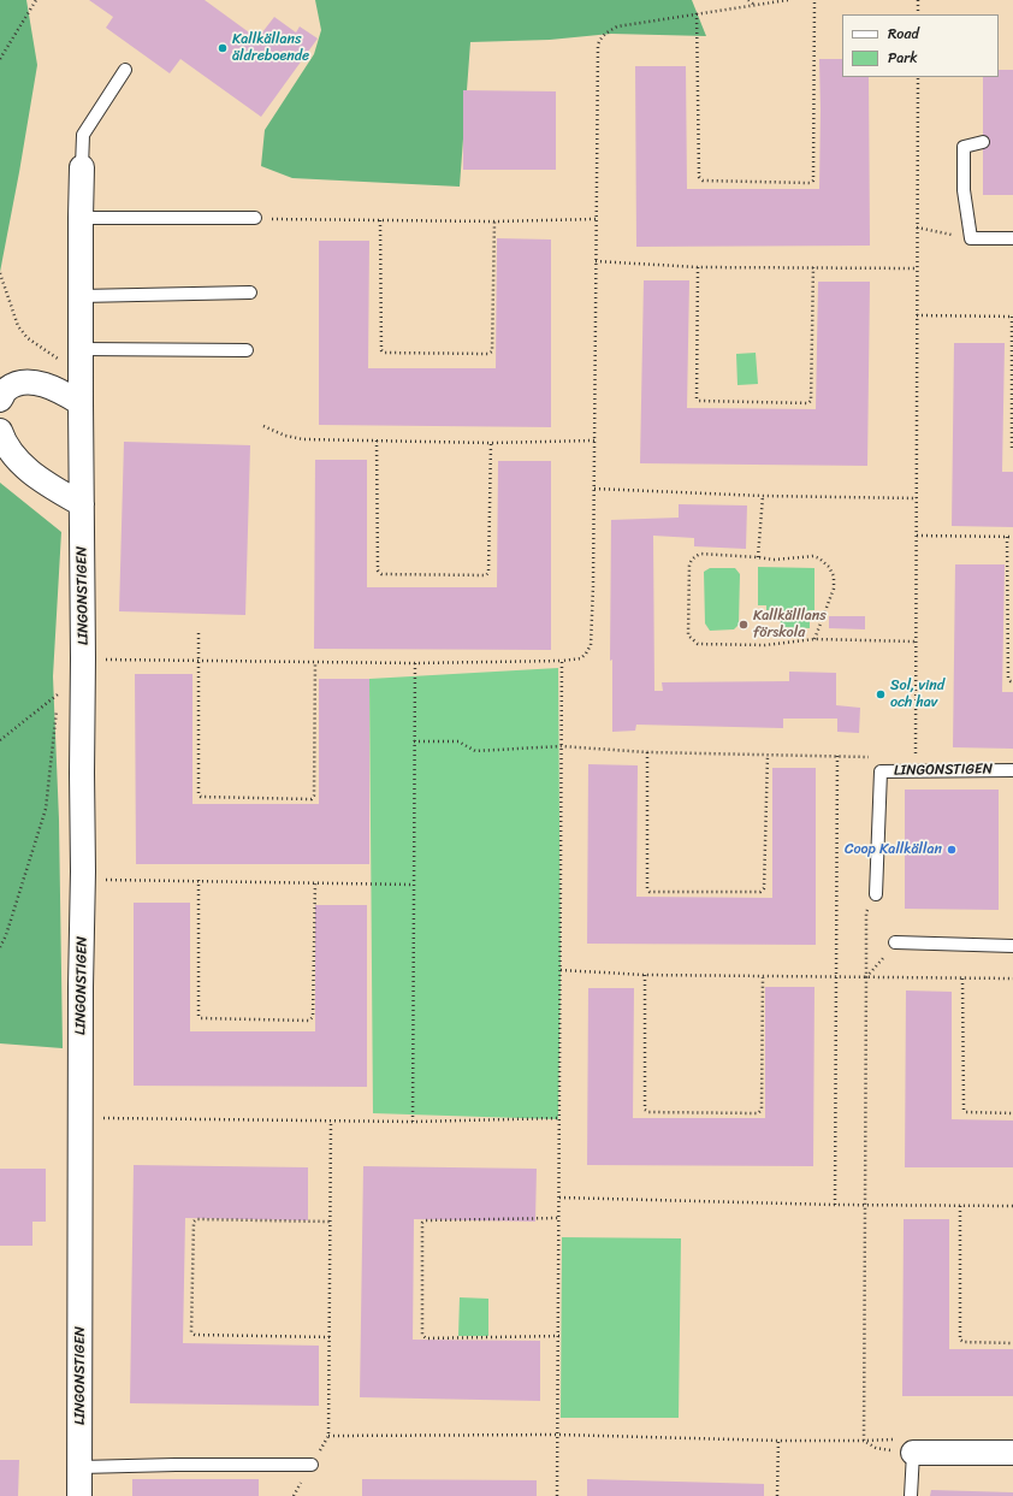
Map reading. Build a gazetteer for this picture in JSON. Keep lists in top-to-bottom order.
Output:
{
  "streets": {
    "street": ["LINGONSTIGEN"]
  },
  "places": [
    "Kallkällans äldreboende",
    "Kallkälllans förskola",
    "Sol, vind och hav",
    "Coop Kallkällan"
  ],
  "legend": ["Road", "Park"]
}
